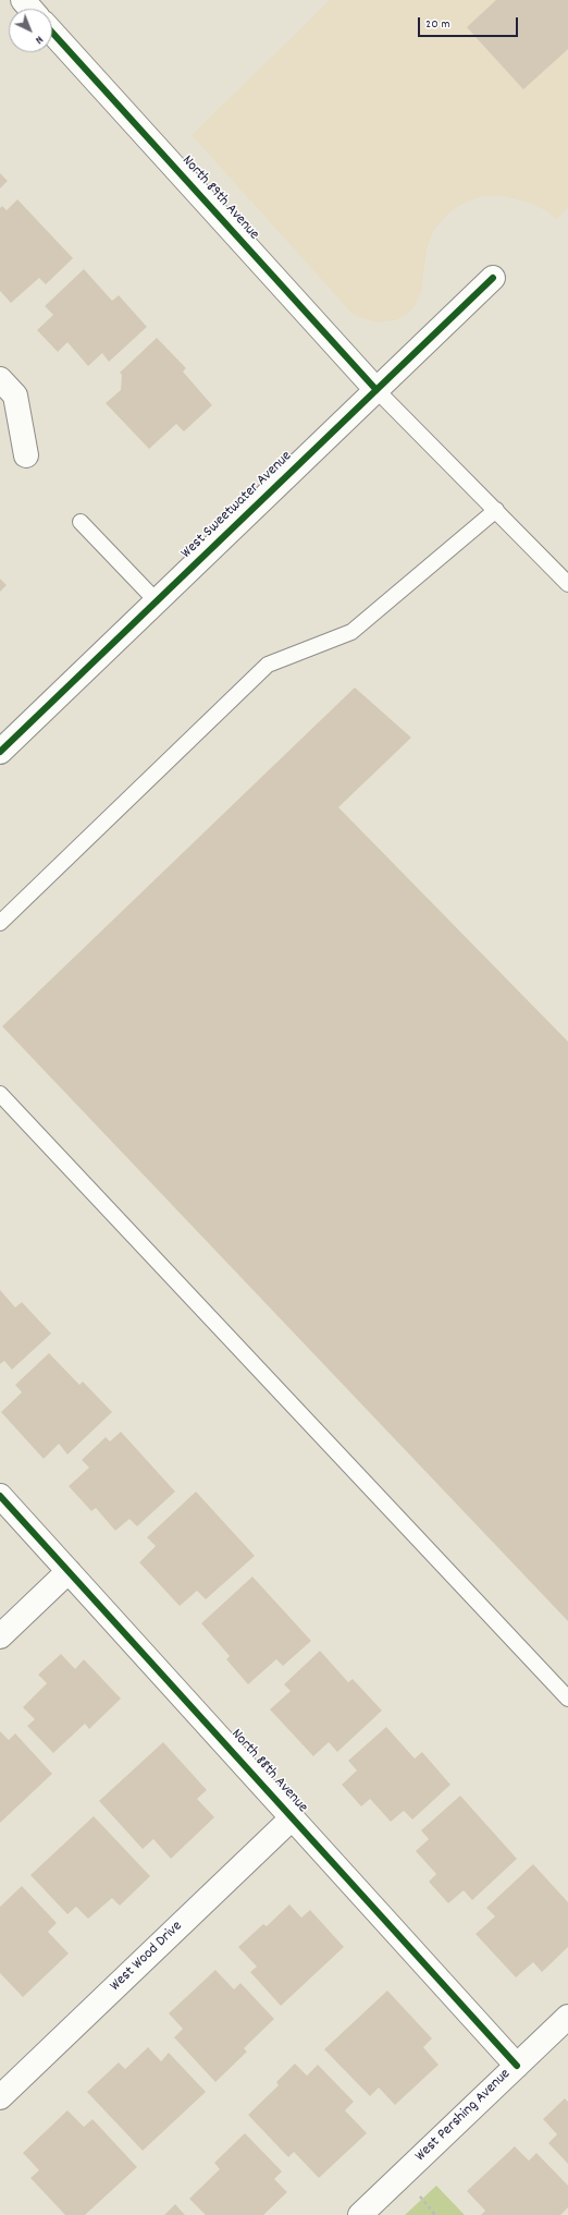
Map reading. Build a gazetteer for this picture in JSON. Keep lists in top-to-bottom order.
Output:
{
  "streets": {
    "street": [
      "North 89th Avenue",
      "West Sweetwater Avenue",
      "North 88th Avenue",
      "West Wood Drive",
      "West Pershing Avenue"
    ]
  },
  "crossings": [
    ["North 89th Avenue", "West Sweetwater Avenue"],
    ["North 88th Avenue", "West Wood Drive"],
    ["North 88th Avenue", "West Pershing Avenue"]
  ],
  "scale_bar": "20 m",
  "north": "bottom right"
}
